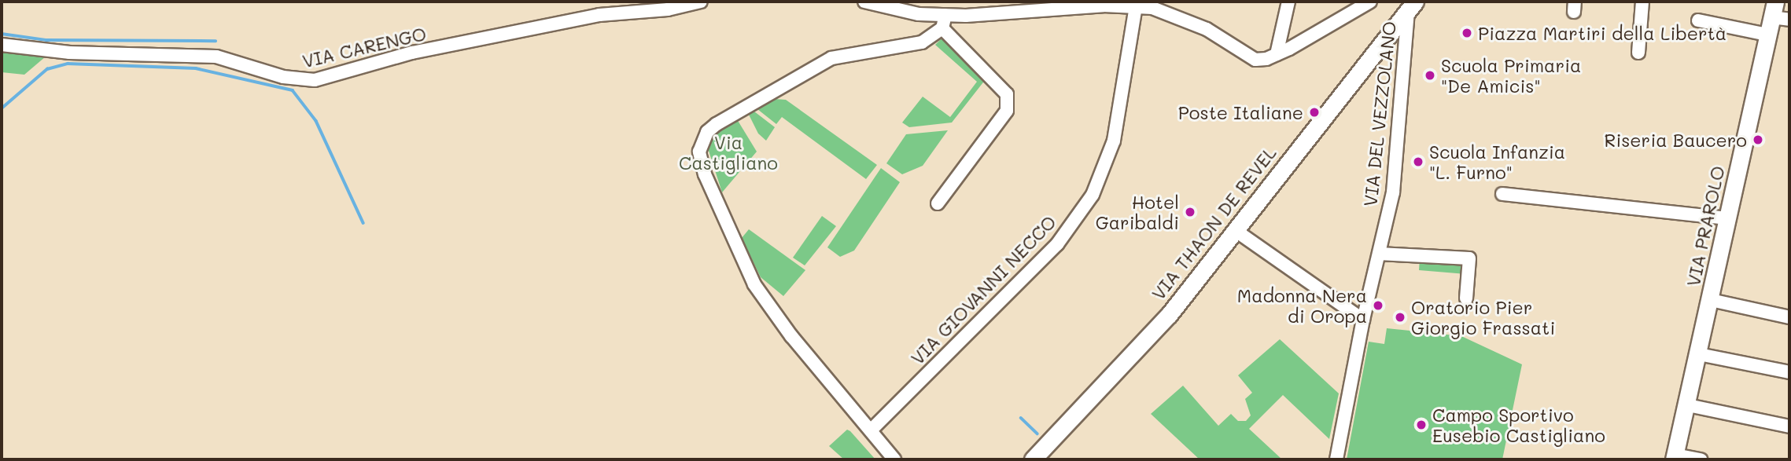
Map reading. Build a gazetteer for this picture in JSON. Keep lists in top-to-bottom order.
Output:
{
  "streets": {
    "main road": ["VIA THAON DE REVEL", "VIA PRAROLO"],
    "street": ["VIA CARENGO", "VIA DEL VEZZOLANO", "VIA GIOVANNI NECCO"]
  },
  "crossings": [
    ["VIA DEL VEZZOLANO", "VIA THAON DE REVEL"]
  ],
  "parks": ["Via Castigliano"],
  "places": [
    "Piazza Martiri della Libertà",
    "Scuola Primaria \"De Amicis\"",
    "Poste Italiane",
    "Riseria Baucero",
    "Scuola Infanzia \"L. Furno\"",
    "Hotel Garibaldi",
    "Madonna Nera di Oropa",
    "Oratorio Pier Giorgio Frassati",
    "Campo Sportivo Eusebio Castigliano"
  ]
}
